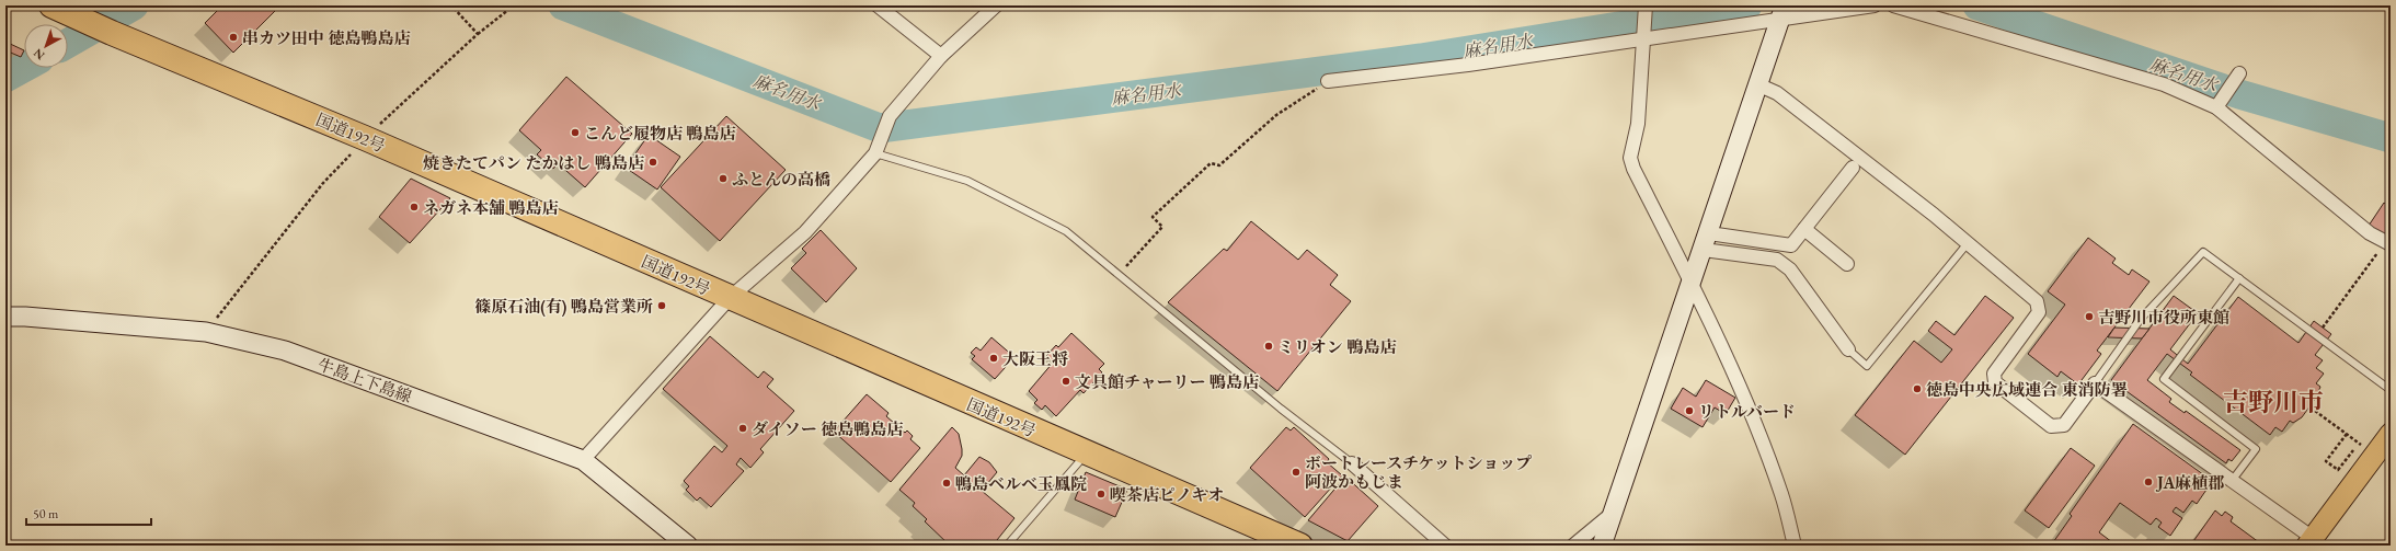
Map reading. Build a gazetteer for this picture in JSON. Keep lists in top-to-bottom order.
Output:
{
  "streets": {
    "highway": ["国道192号"],
    "main road": ["牛島上下島線"]
  },
  "districts": ["吉野川市"],
  "water": ["麻名用水"],
  "places": [
    "串カツ田中 徳島鴨島店",
    "こんど履物店 鴨島店",
    "焼きたてパン たかはし 鴨島店",
    "ふとんの高橋",
    "ネガネ本舗 鴨島店",
    "篠原石油(有) 鴨島営業所",
    "吉野川市役所東館",
    "ミリオン 鴨島店",
    "大阪王将",
    "文具館チャーリー 鴨島店",
    "徳島中央広域連合 東消防署",
    "リトルバード",
    "ダイソー 徳島鴨島店",
    "ボートレースチケットショップ 阿波かもじま",
    "JA麻植郡",
    "鴨島ベルベ玉鳳院",
    "喫茶店ピノキオ"
  ],
  "scale_bar": "50 m",
  "north": "bottom left"
}
